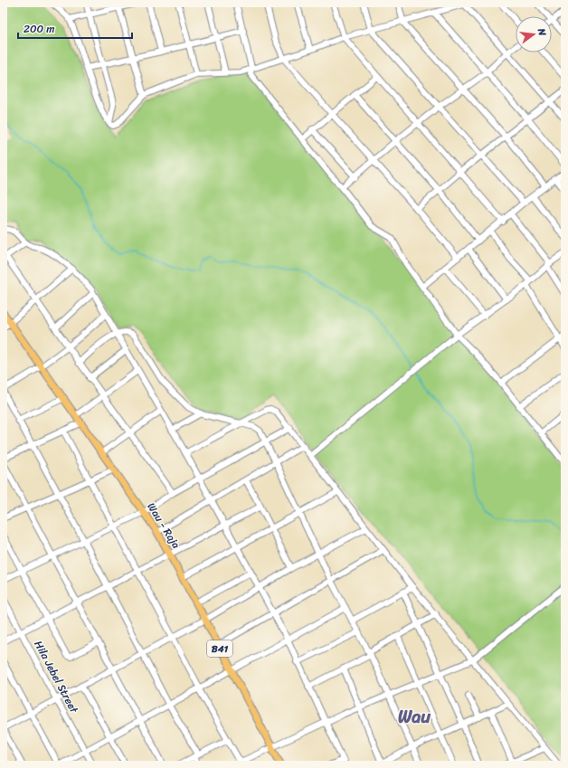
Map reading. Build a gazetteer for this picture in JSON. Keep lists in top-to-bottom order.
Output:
{
  "streets": {
    "main road": ["Wau - Raja", "B41"],
    "street": ["Hila Jebel Street"]
  },
  "districts": ["Wau"],
  "scale_bar": "200 m",
  "north": "right"
}
